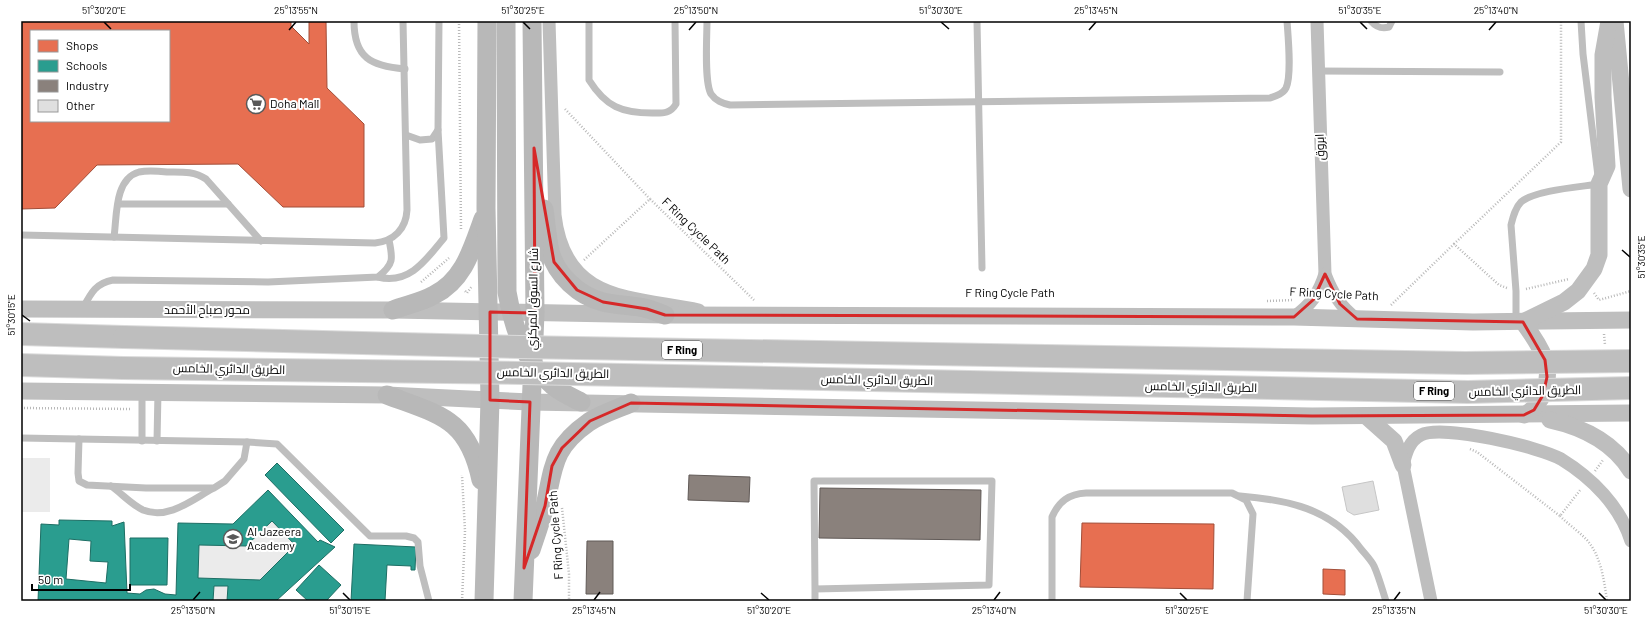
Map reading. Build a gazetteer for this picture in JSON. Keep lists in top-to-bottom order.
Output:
{
  "streets": {
    "highway": ["F Ring", "الطريق الدائري الخامس"],
    "main road": ["شارع السوق المركزي"],
    "street": ["ابروق", "محور صباح الأحمد"],
    "path": ["F Ring Cycle Path"]
  },
  "crossings": [
    ["ابروق", "F Ring Cycle Path"],
    ["شارع السوق المركزي", "الطريق الدائري الخامس"]
  ],
  "places": {
    "supermarket": ["Doha Mall"],
    "school or university": ["Al Jazeera Academy"]
  },
  "legend": [
    "Shops",
    "Schools",
    "Industry",
    "Other"
  ],
  "scale_bar": "50 m",
  "coordinates": [
    "51°30'20\"E",
    "25°13'55\"N",
    "51°30'25\"E",
    "25°13'50\"N",
    "51°30'30\"E",
    "25°13'45\"N",
    "51°30'35\"E",
    "25°13'40\"N",
    "51°30'15\"E",
    "25°13'35\"N"
  ]
}
